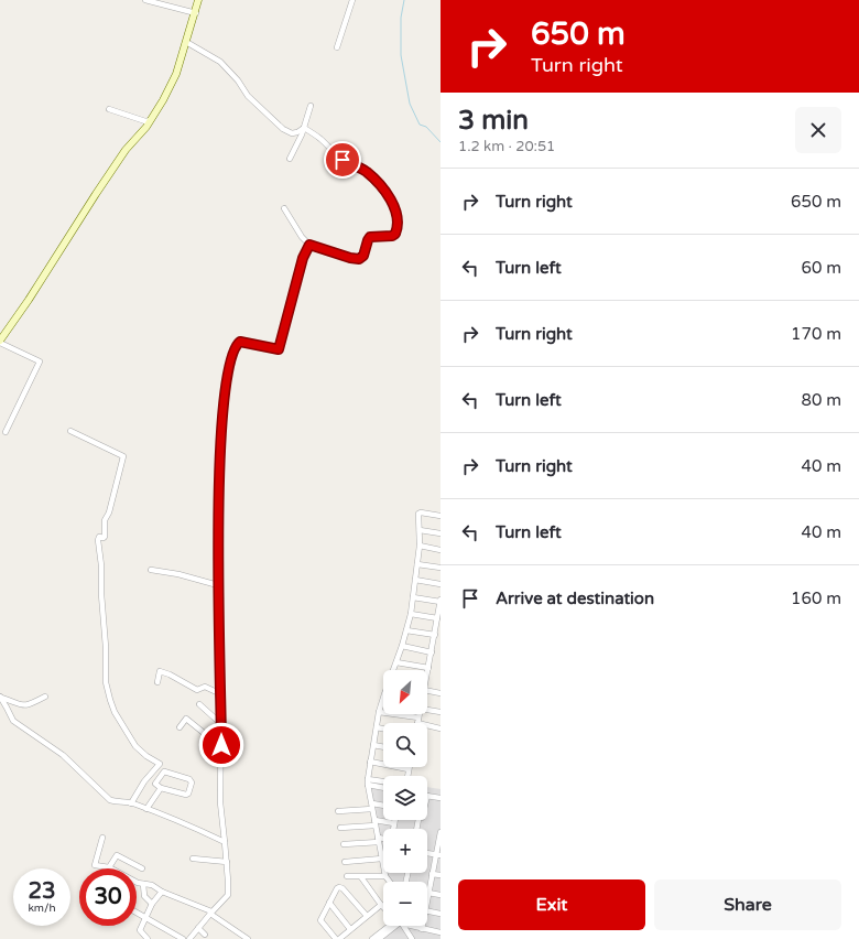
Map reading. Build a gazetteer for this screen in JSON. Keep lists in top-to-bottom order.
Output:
{
  "north": "bottom left",
  "page": {
    "turn": ["650 m", "Turn right"],
    "heading": ["3 min", "1.2 km · 20:51"],
    "list": [
      {
        "name": "Turn right",
        "value": "650 m"
      },
      {
        "name": "Turn left",
        "value": "60 m"
      },
      {
        "name": "Turn right",
        "value": "170 m"
      },
      {
        "name": "Turn left",
        "value": "80 m"
      },
      {
        "name": "Turn right",
        "value": "40 m"
      },
      {
        "name": "Turn left",
        "value": "40 m"
      },
      {
        "name": "Arrive at destination",
        "value": "160 m"
      }
    ],
    "map_buttons": ["+", "−"],
    "speed": "23 km/h",
    "limit": "30",
    "buttons": ["Exit", "Share"]
  }
}
